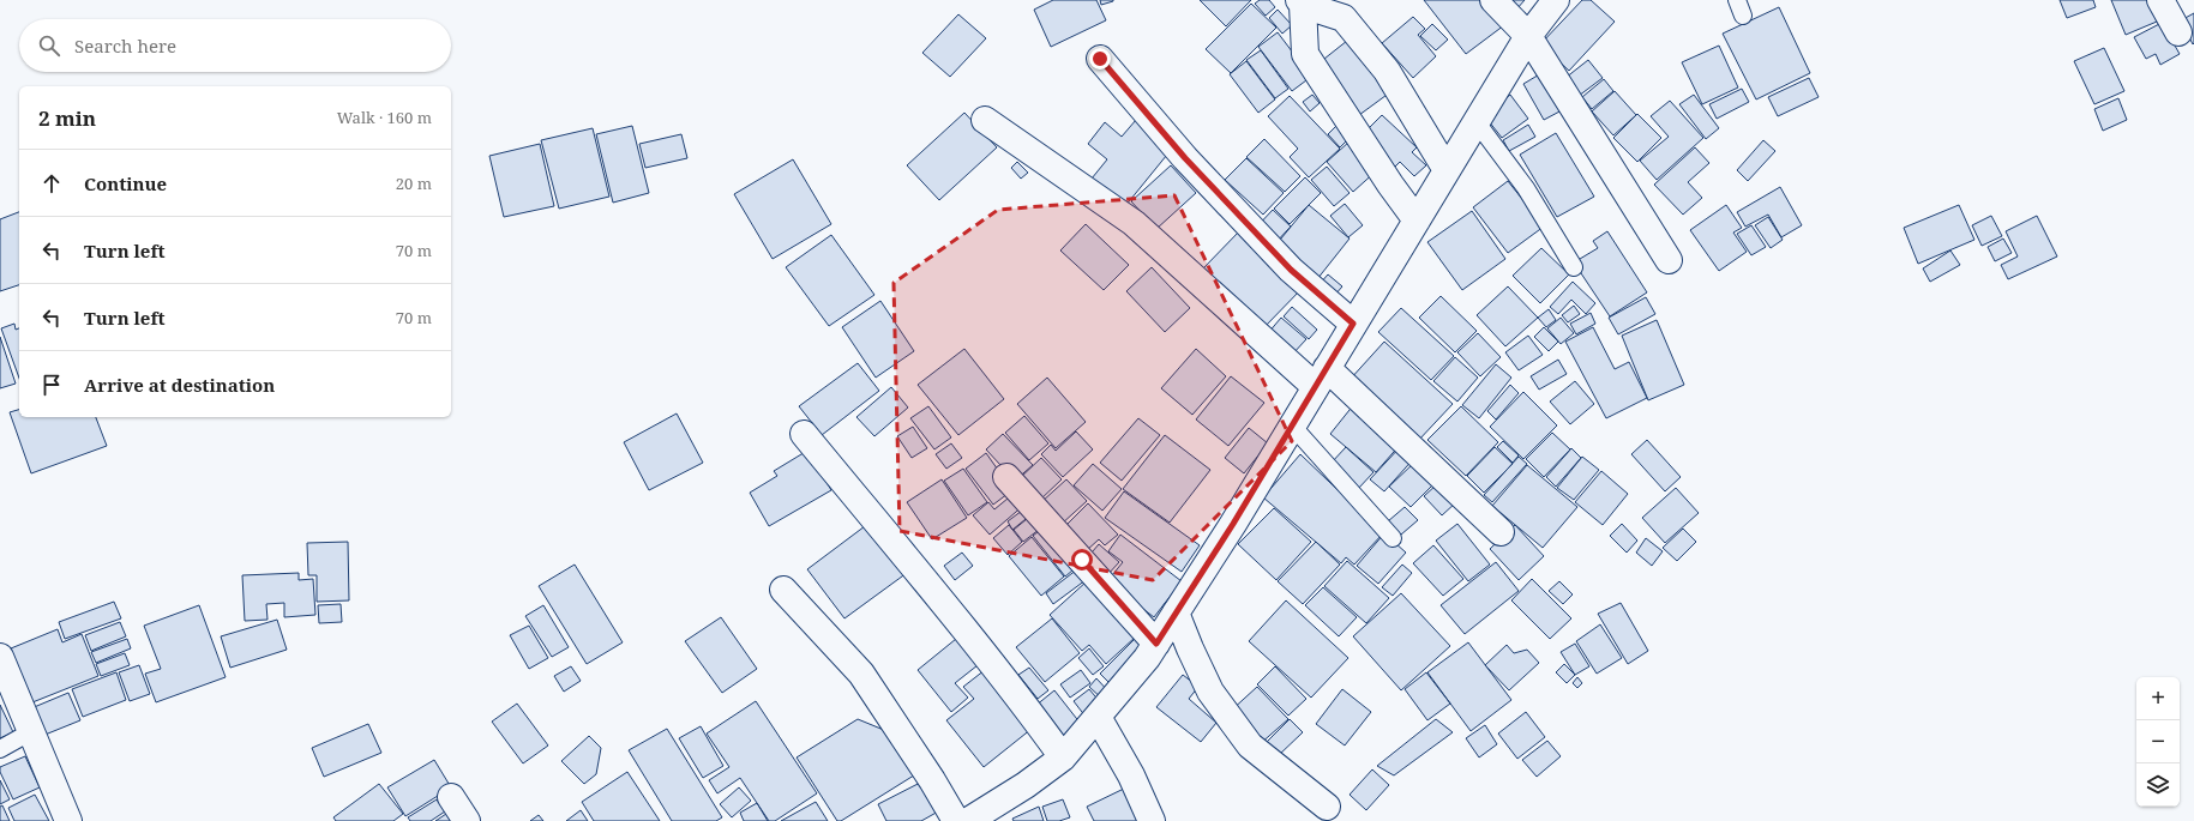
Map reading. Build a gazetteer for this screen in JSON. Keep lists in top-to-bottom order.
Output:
{
  "page": {
    "search": "Search here",
    "heading": ["2 min", "Walk · 160 m"],
    "list": [
      ["Continue", "20 m"],
      ["Turn left", "70 m"],
      ["Turn left", "70 m"],
      "Arrive at destination"
    ],
    "map_buttons": ["+", "−"]
  }
}
